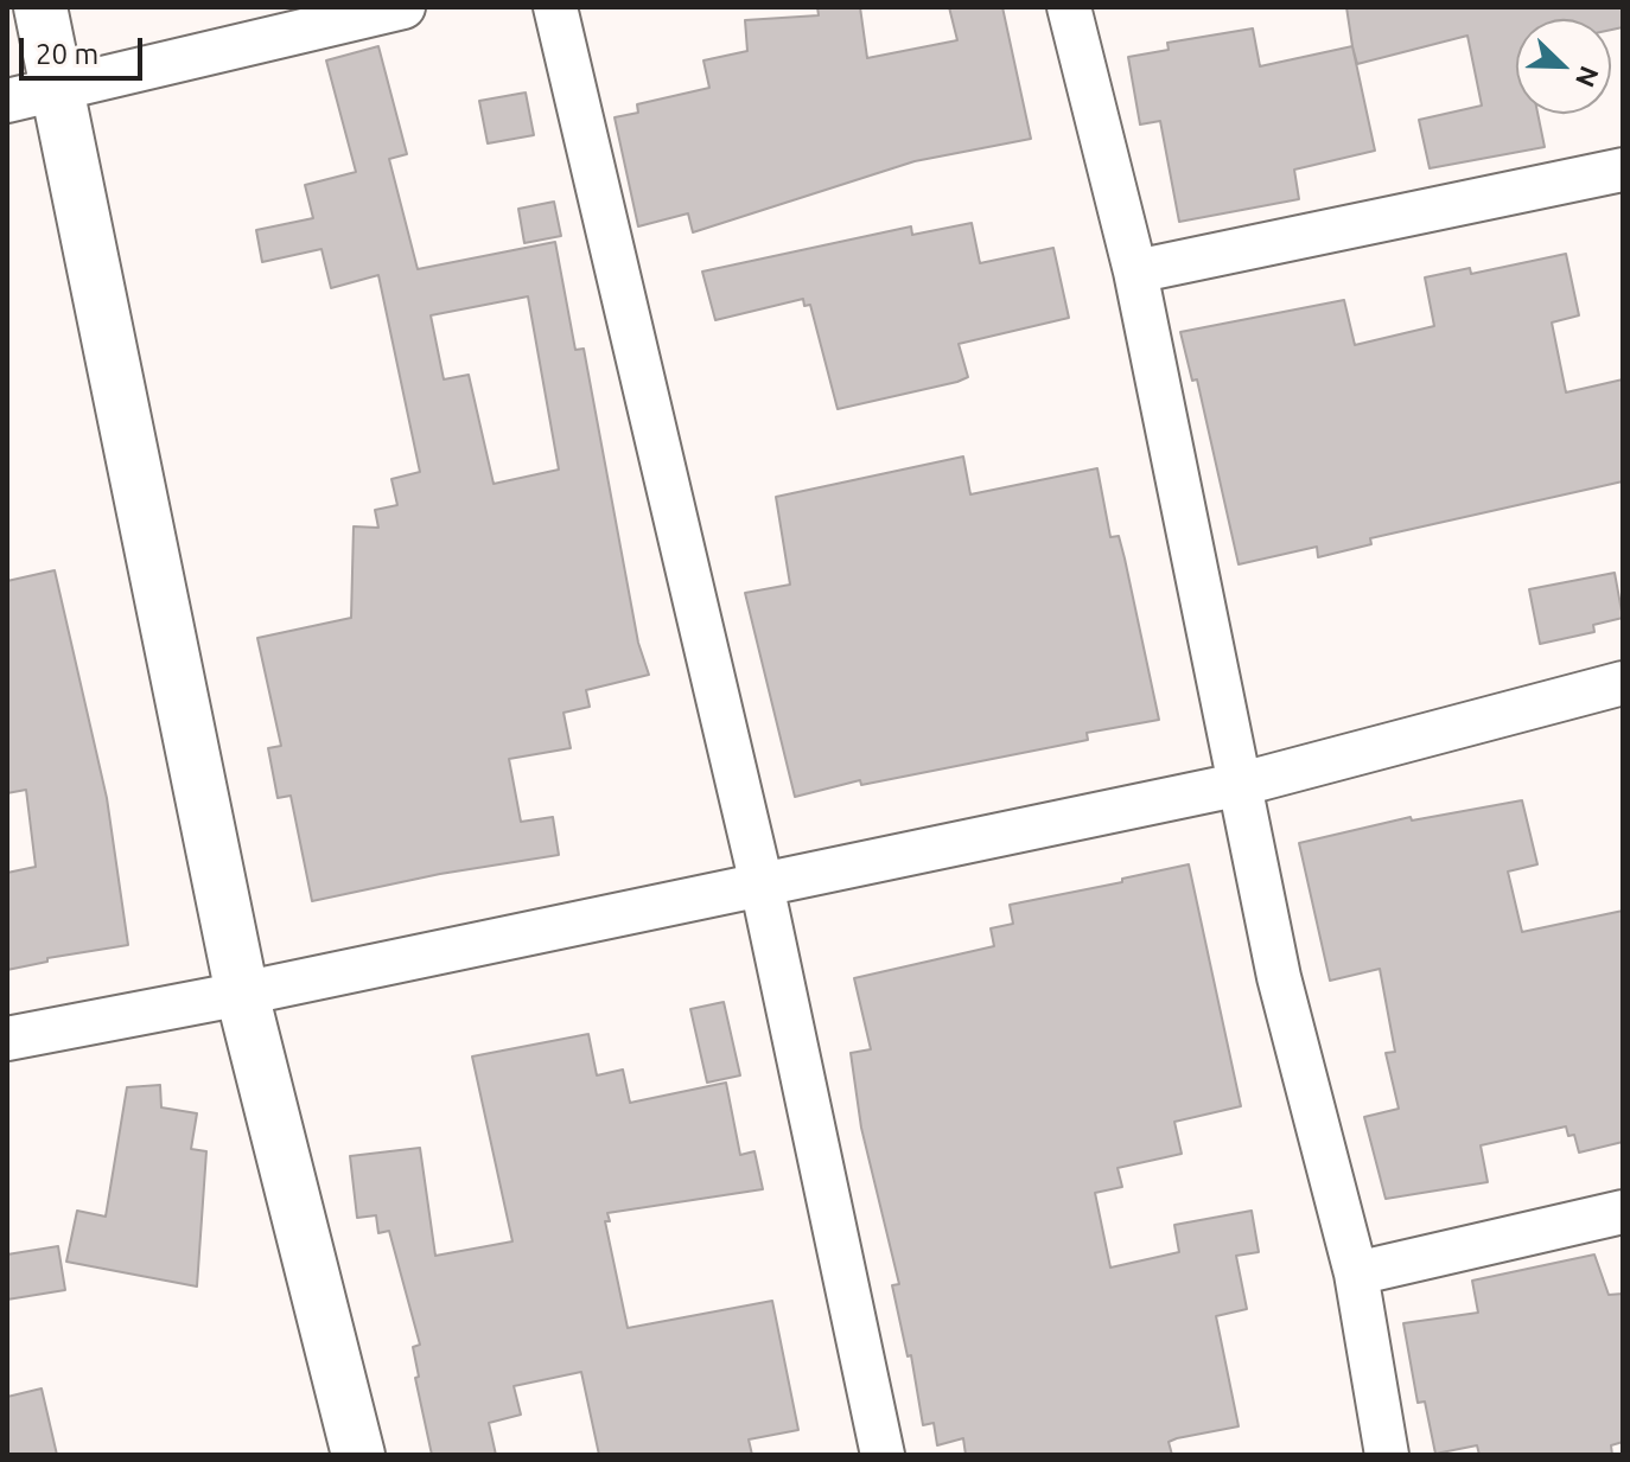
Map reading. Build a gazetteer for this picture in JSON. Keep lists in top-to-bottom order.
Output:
{
  "scale_bar": "20 m",
  "north": "bottom right"
}
